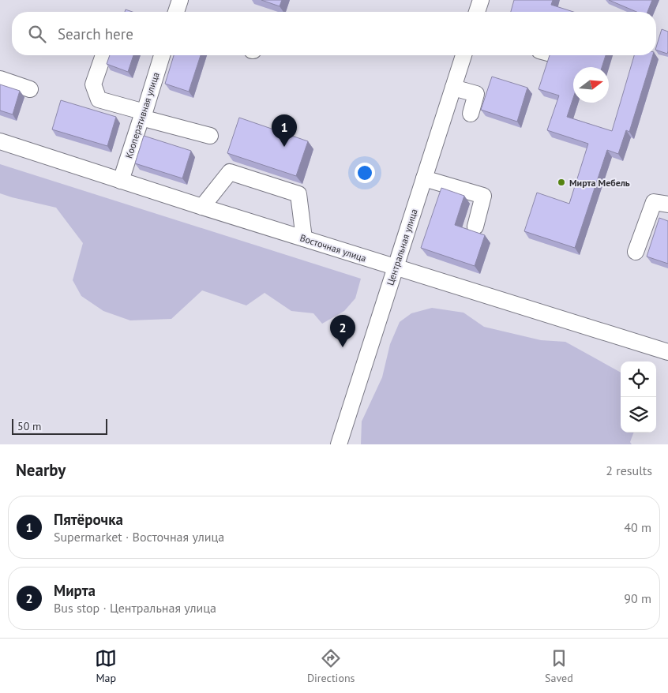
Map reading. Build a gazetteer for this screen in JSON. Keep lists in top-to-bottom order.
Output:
{
  "streets": {
    "street": ["Кооперативная улица", "Центральная улица", "Восточная улица"]
  },
  "crossings": [
    ["Кооперативная улица", "Восточная улица"],
    ["Центральная улица", "Восточная улица"]
  ],
  "places": ["Мирта Мебель"],
  "scale_bar": "50 m",
  "north": "right",
  "page": {
    "search": "Search here",
    "pins": ["1", "2"],
    "scale": "50 m",
    "heading": ["Nearby", "2 results"],
    "list": [
      {
        "mark": "1",
        "name": "Пятёрочка",
        "note": "Supermarket · Восточная улица",
        "value": "40 m"
      },
      {
        "mark": "2",
        "name": "Мирта",
        "note": "Bus stop · Центральная улица",
        "value": "90 m"
      }
    ],
    "nav": ["Map", "Directions", "Saved"]
  }
}
